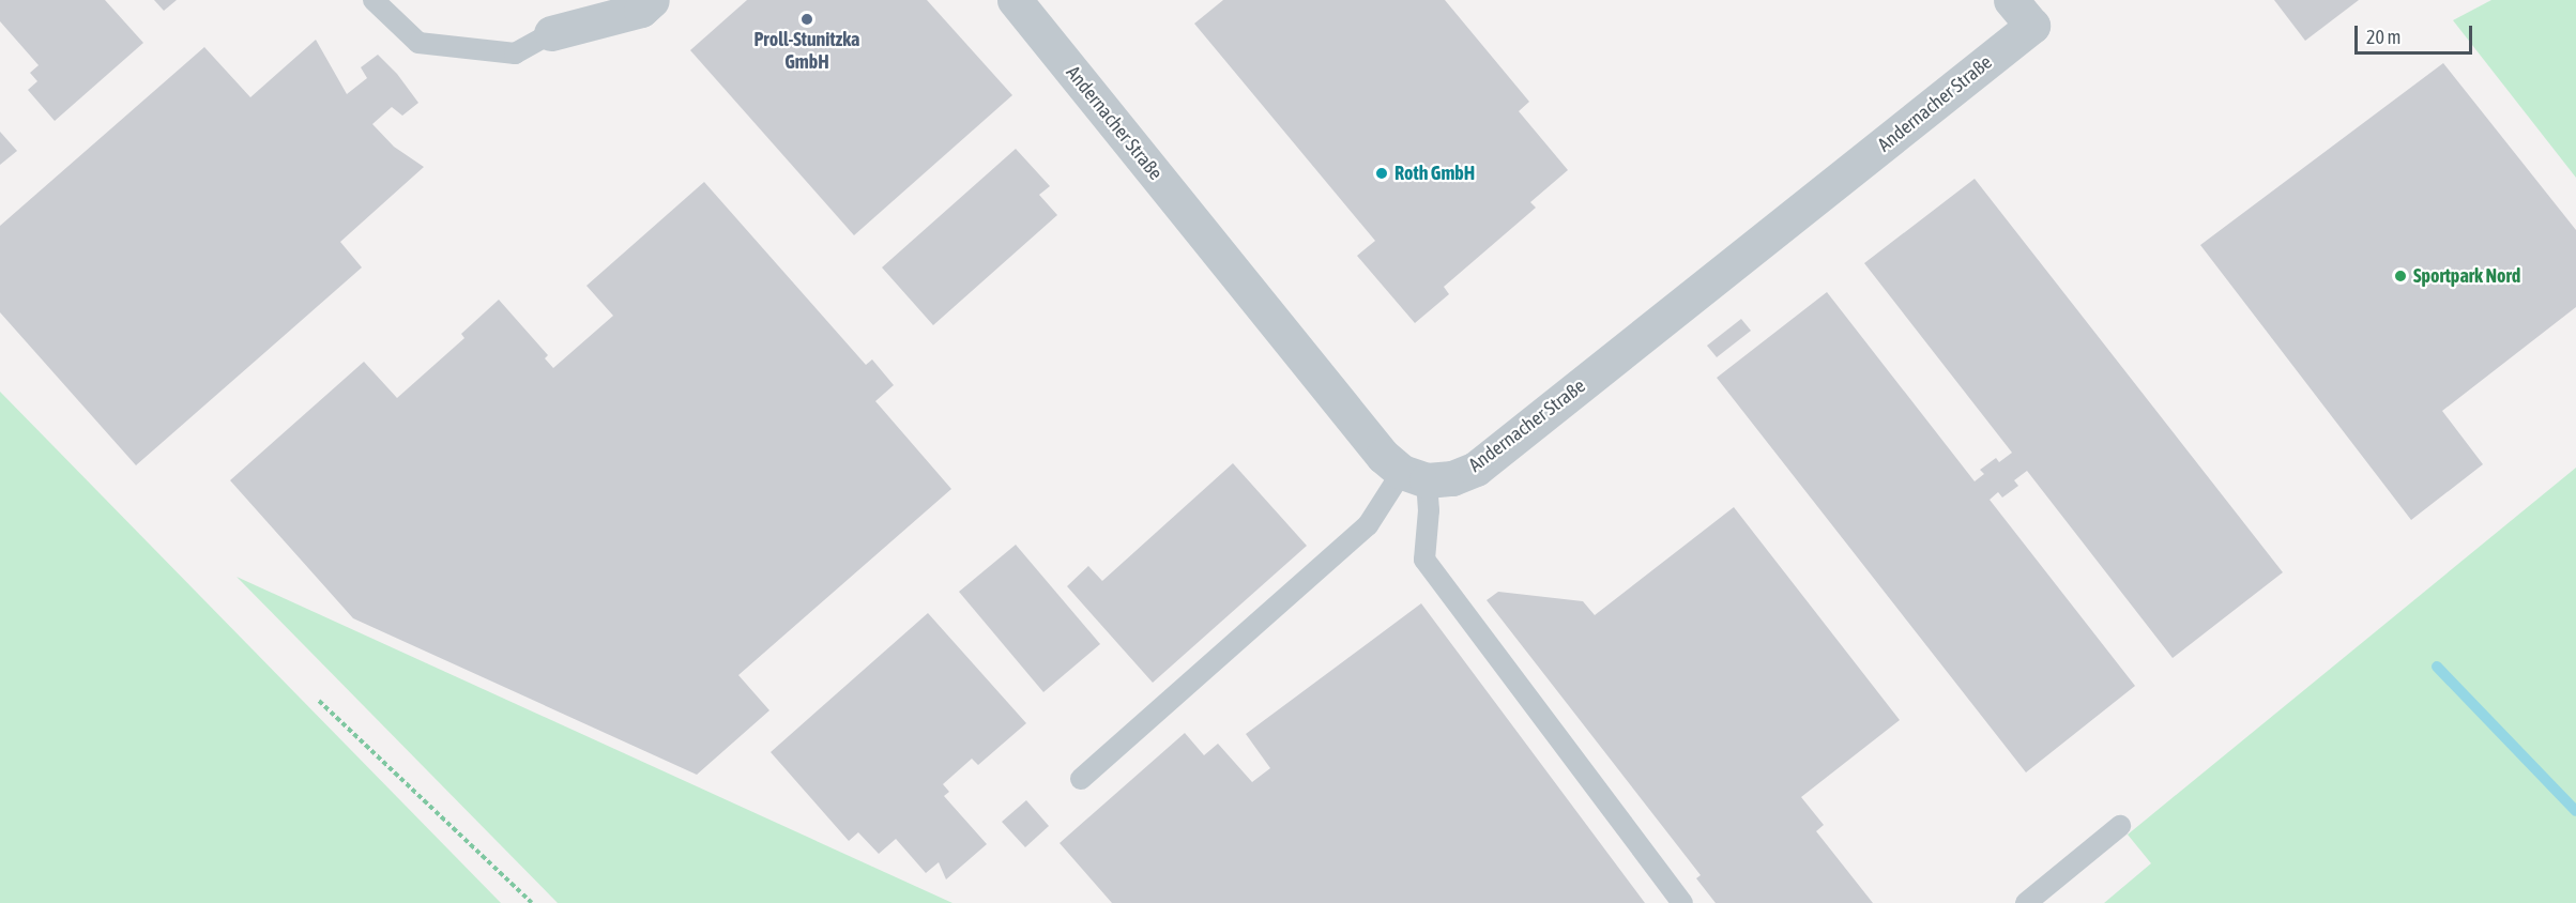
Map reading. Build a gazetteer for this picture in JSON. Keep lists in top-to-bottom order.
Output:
{
  "streets": {
    "street": ["Andernacher Straße"]
  },
  "places": ["Proll-Stunitzka GmbH", "Roth GmbH", "Sportpark Nord"],
  "scale_bar": "20 m"
}
